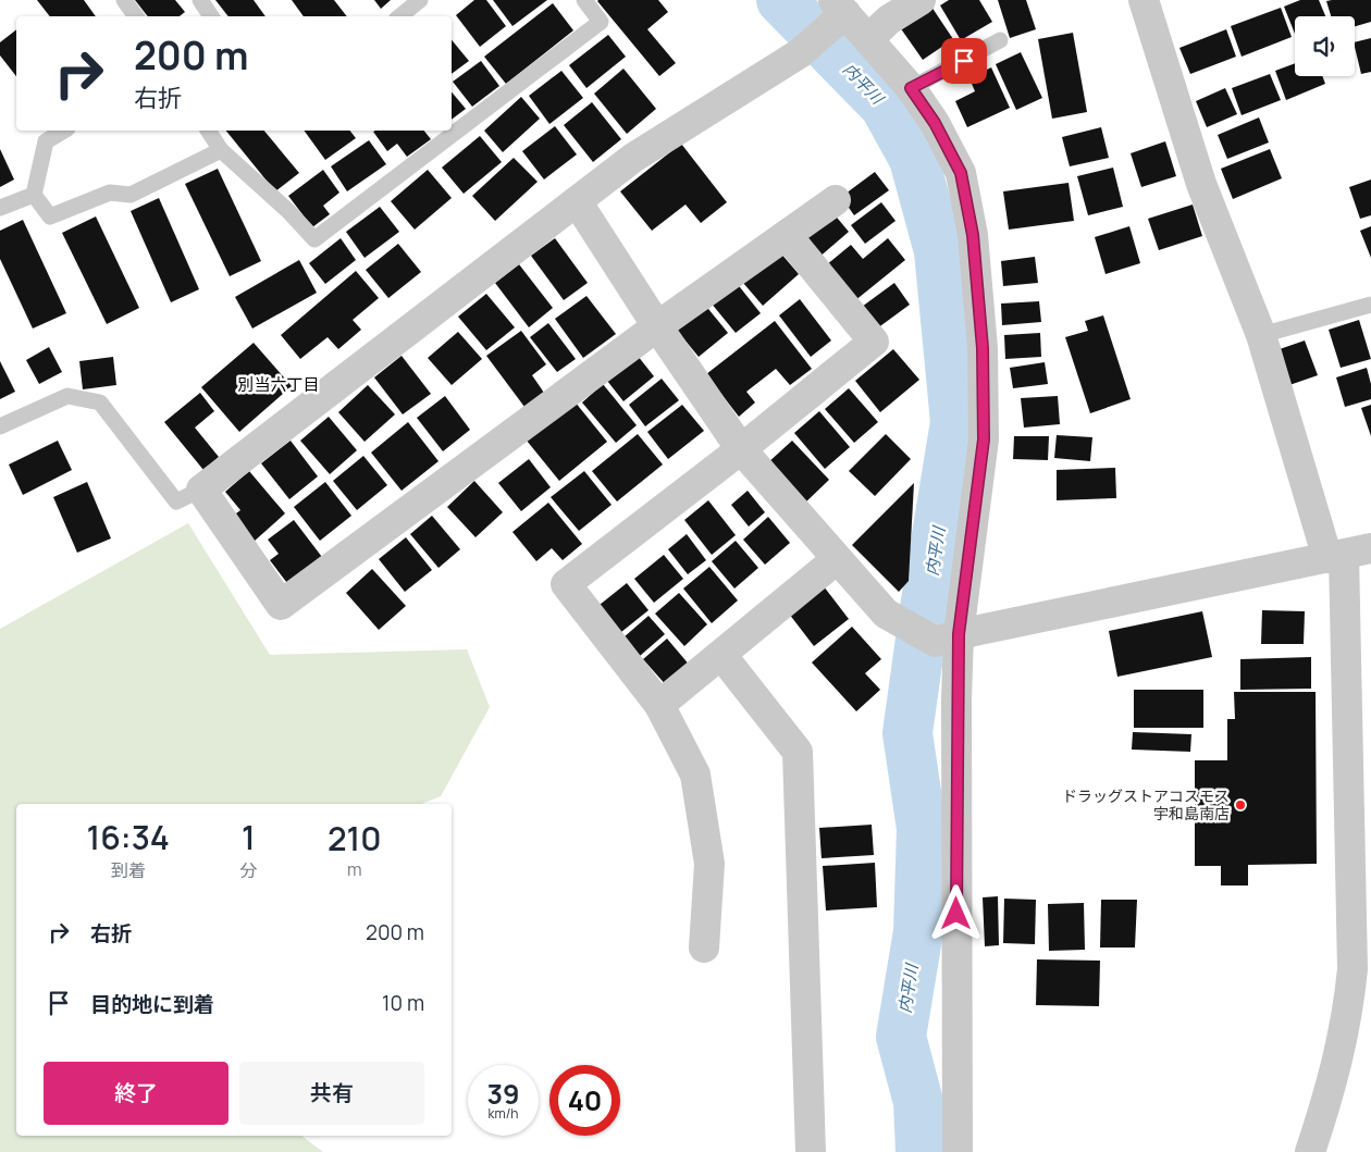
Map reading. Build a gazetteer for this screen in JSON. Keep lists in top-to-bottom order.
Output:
{
  "districts": ["別当六丁目"],
  "water": ["内平川"],
  "places": ["ドラッグストアコスモス 宇和島南店"],
  "page": {
    "turn": ["200 m", "右折"],
    "eta": [
      "16:34",
      "到着",
      "1",
      "分",
      "210",
      "m"
    ],
    "list": [
      {
        "name": "右折",
        "value": "200 m"
      },
      {
        "name": "目的地に到着",
        "value": "10 m"
      }
    ],
    "buttons": ["終了", "共有"],
    "speed": "39 km/h",
    "limit": "40"
  }
}
